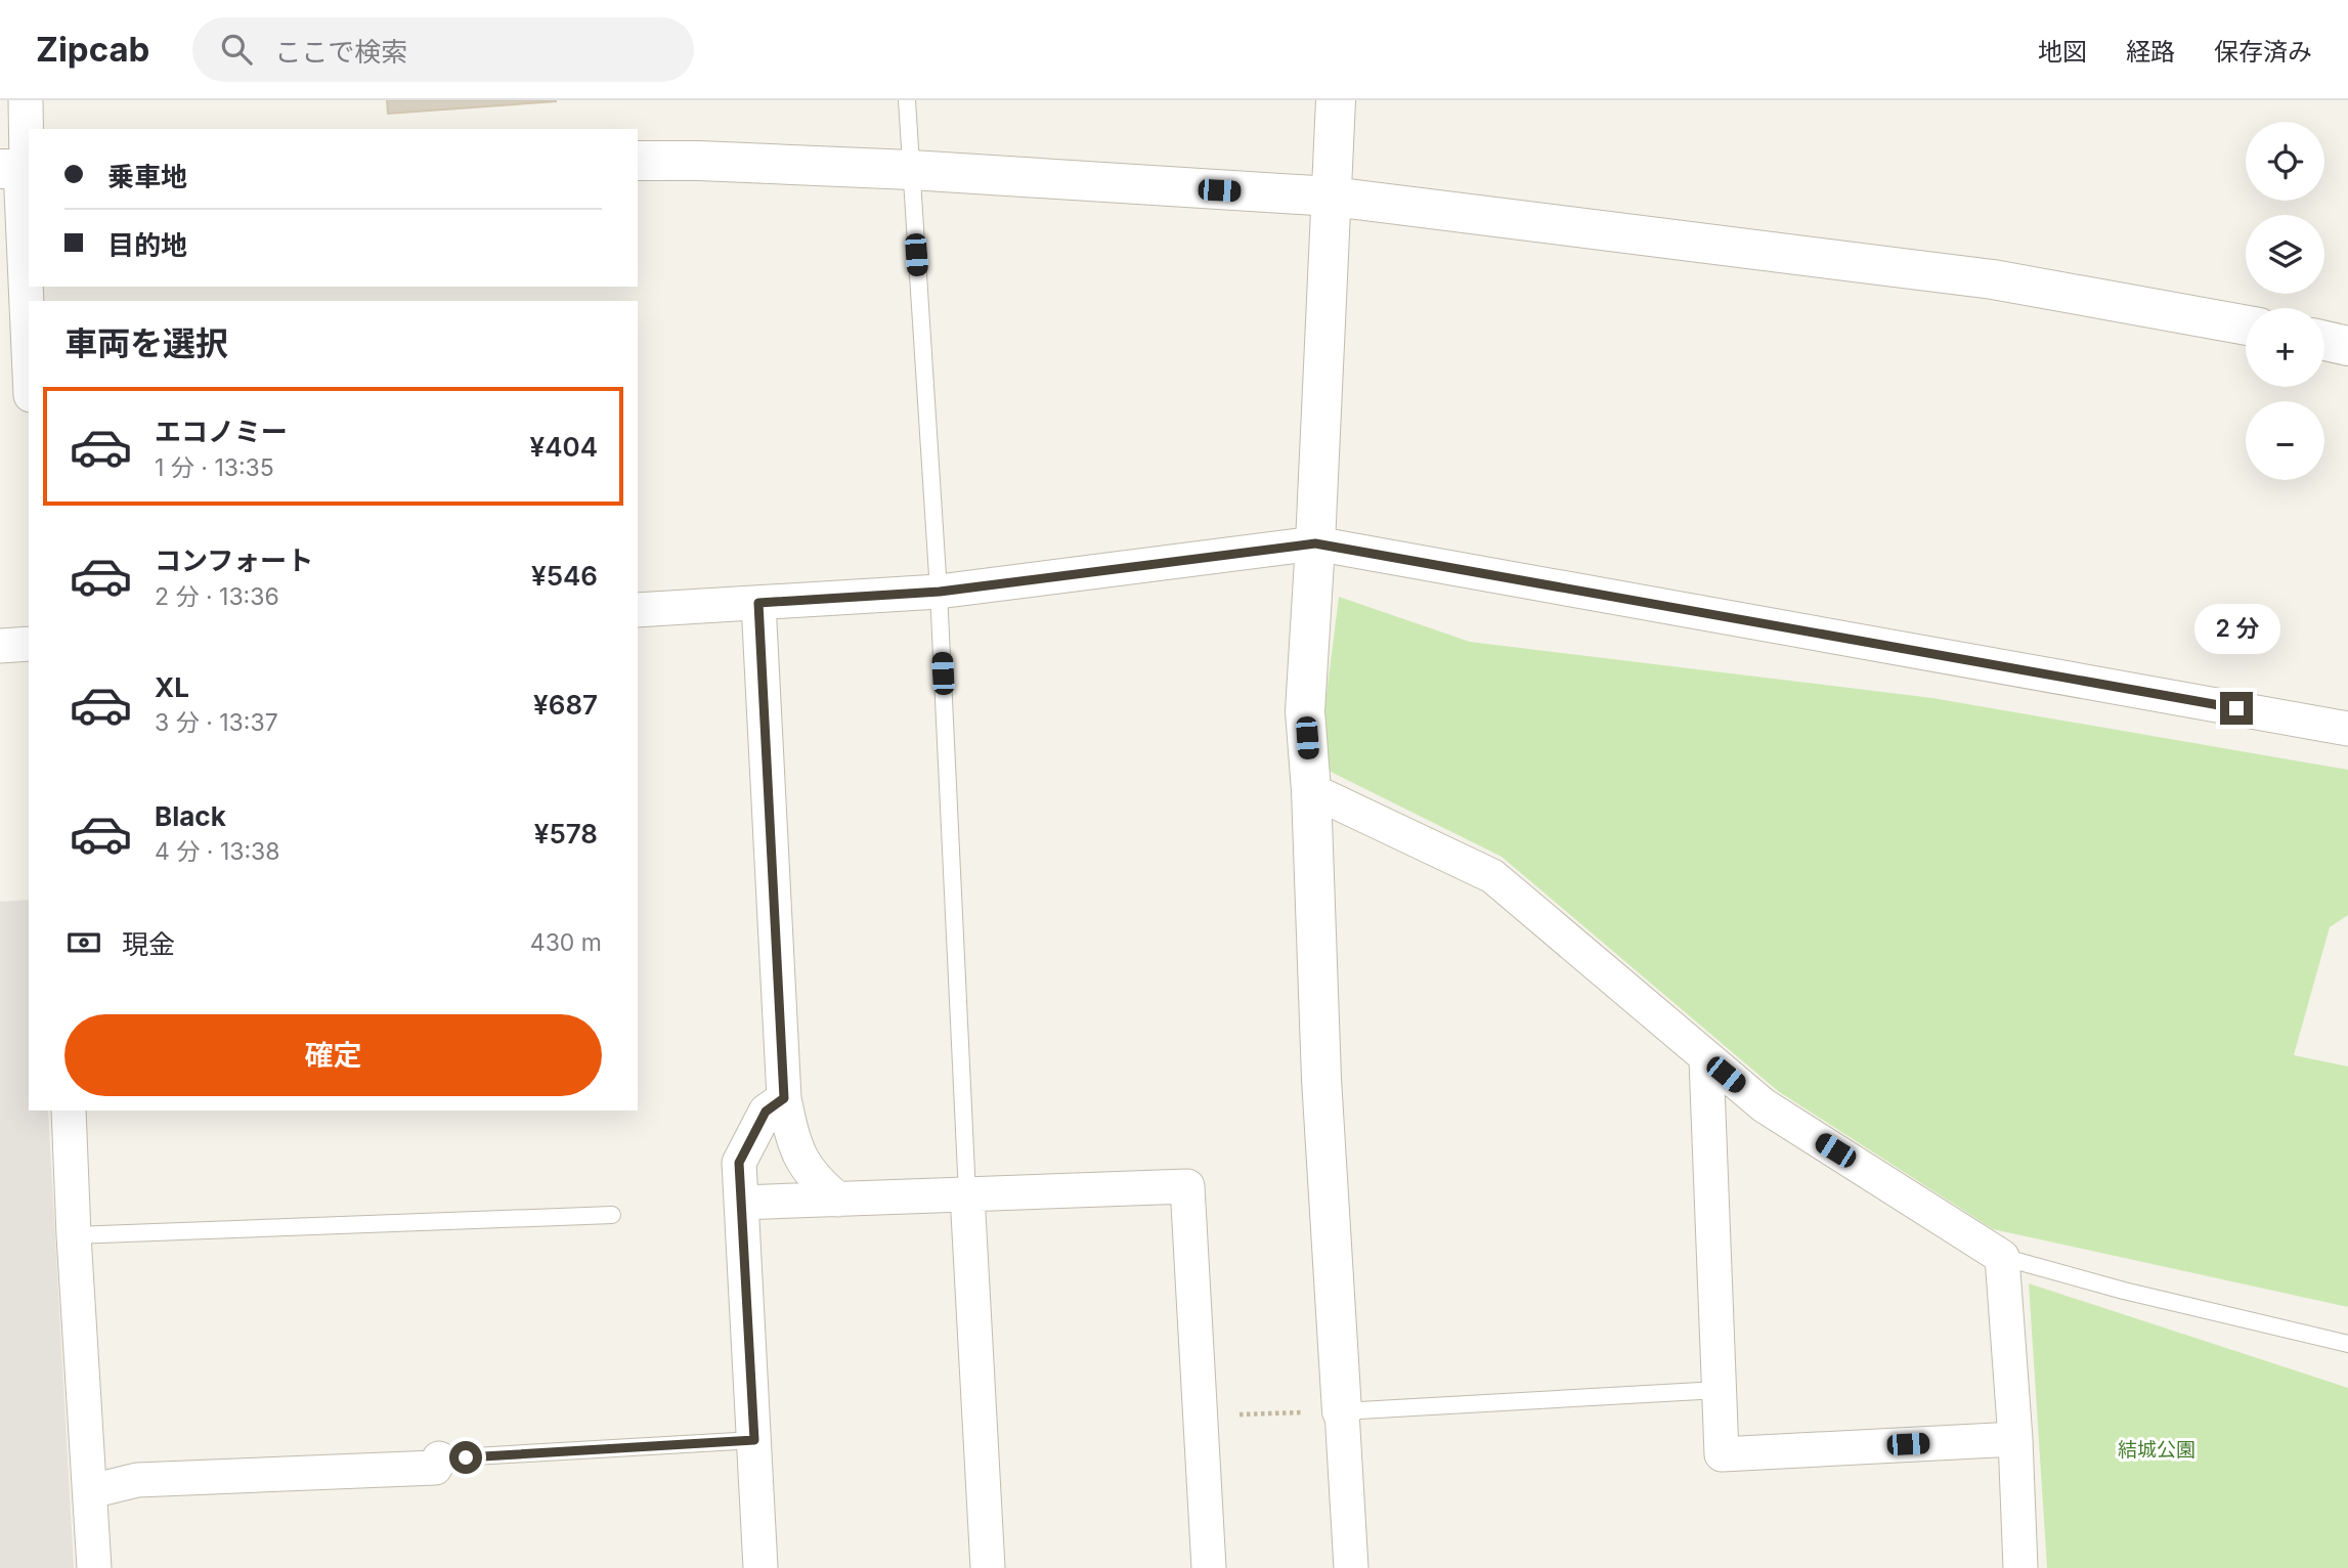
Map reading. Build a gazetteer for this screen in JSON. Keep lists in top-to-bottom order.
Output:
{
  "parks": ["結城公園"],
  "page": {
    "header": "Zipcab",
    "search": "ここで検索",
    "nav": ["地図", "経路", "保存済み"],
    "map_buttons": ["+", "−"],
    "banner": ["乗車地", "目的地"],
    "heading": "車両を選択",
    "list": [
      {
        "name": "エコノミー",
        "note": "1 分 · 13:35",
        "value": "¥404"
      },
      {
        "name": "コンフォート",
        "note": "2 分 · 13:36",
        "value": "¥546"
      },
      {
        "name": "XL",
        "note": "3 分 · 13:37",
        "value": "¥687"
      },
      {
        "name": "Black",
        "note": "4 分 · 13:38",
        "value": "¥578"
      }
    ],
    "bubble": "2 分",
    "pay": ["現金", "430 m"],
    "buttons": "確定"
  }
}
